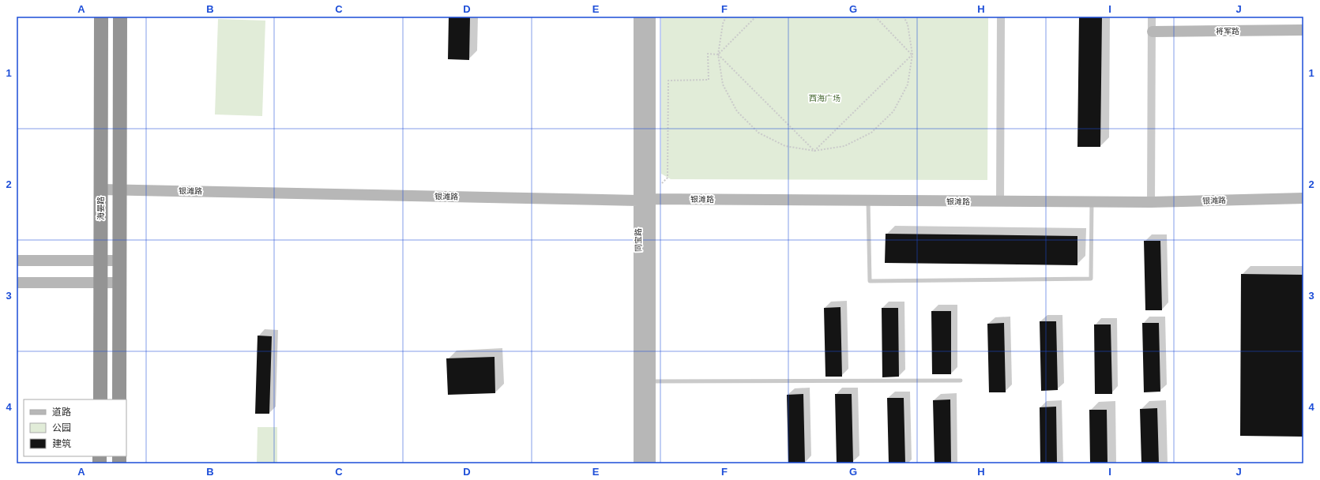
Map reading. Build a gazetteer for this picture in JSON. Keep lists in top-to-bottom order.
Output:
{
  "streets": {
    "highway": ["海晏路"],
    "street": ["将军路", "银滩路", "同宝路"]
  },
  "crossings": [
    ["银滩路", "海晏路"],
    ["银滩路", "同宝路"]
  ],
  "parks": ["西海广场"],
  "legend": ["道路", "公园", "建筑"],
  "grid": {
    "columns": [
      "A",
      "B",
      "C",
      "D",
      "E",
      "F",
      "G",
      "H",
      "I",
      "J"
    ],
    "rows": [
      "1",
      "2",
      "3",
      "4"
    ]
  }
}
